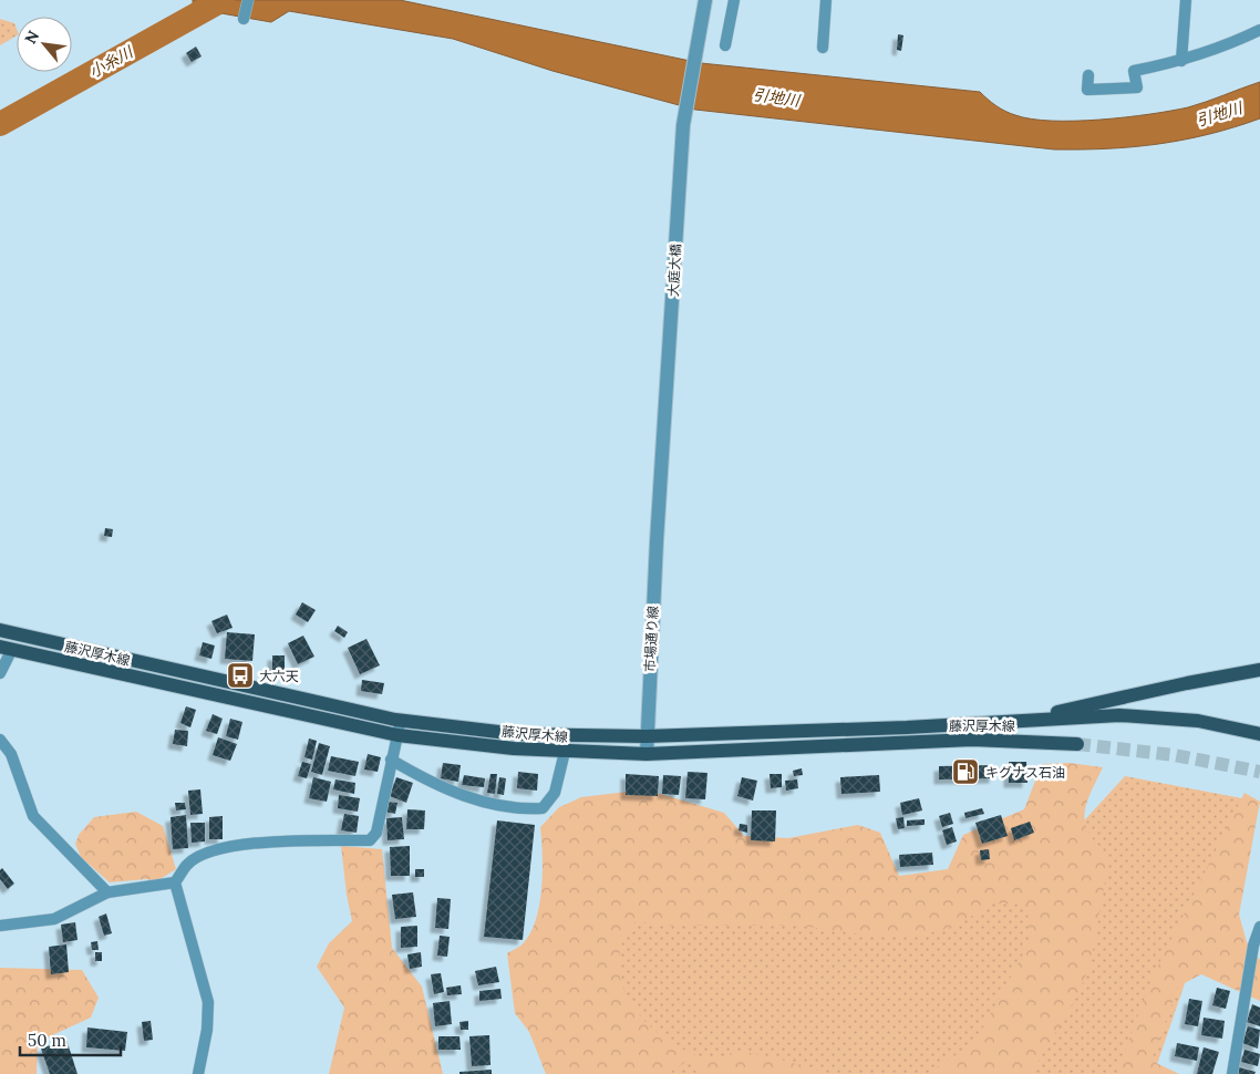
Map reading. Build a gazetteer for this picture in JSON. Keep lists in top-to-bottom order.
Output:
{
  "streets": {
    "main road": ["藤沢厚木線"],
    "street": ["大庭大橋", "市場通り線"]
  },
  "crossings": [
    ["大庭大橋", "市場通り線"],
    ["市場通り線", "藤沢厚木線"]
  ],
  "water": ["小糸川", "引地川"],
  "places": {
    "bus stop": ["大六天"],
    "fuel station": ["キグナス石油"]
  },
  "scale_bar": "50 m",
  "north": "top left"
}
